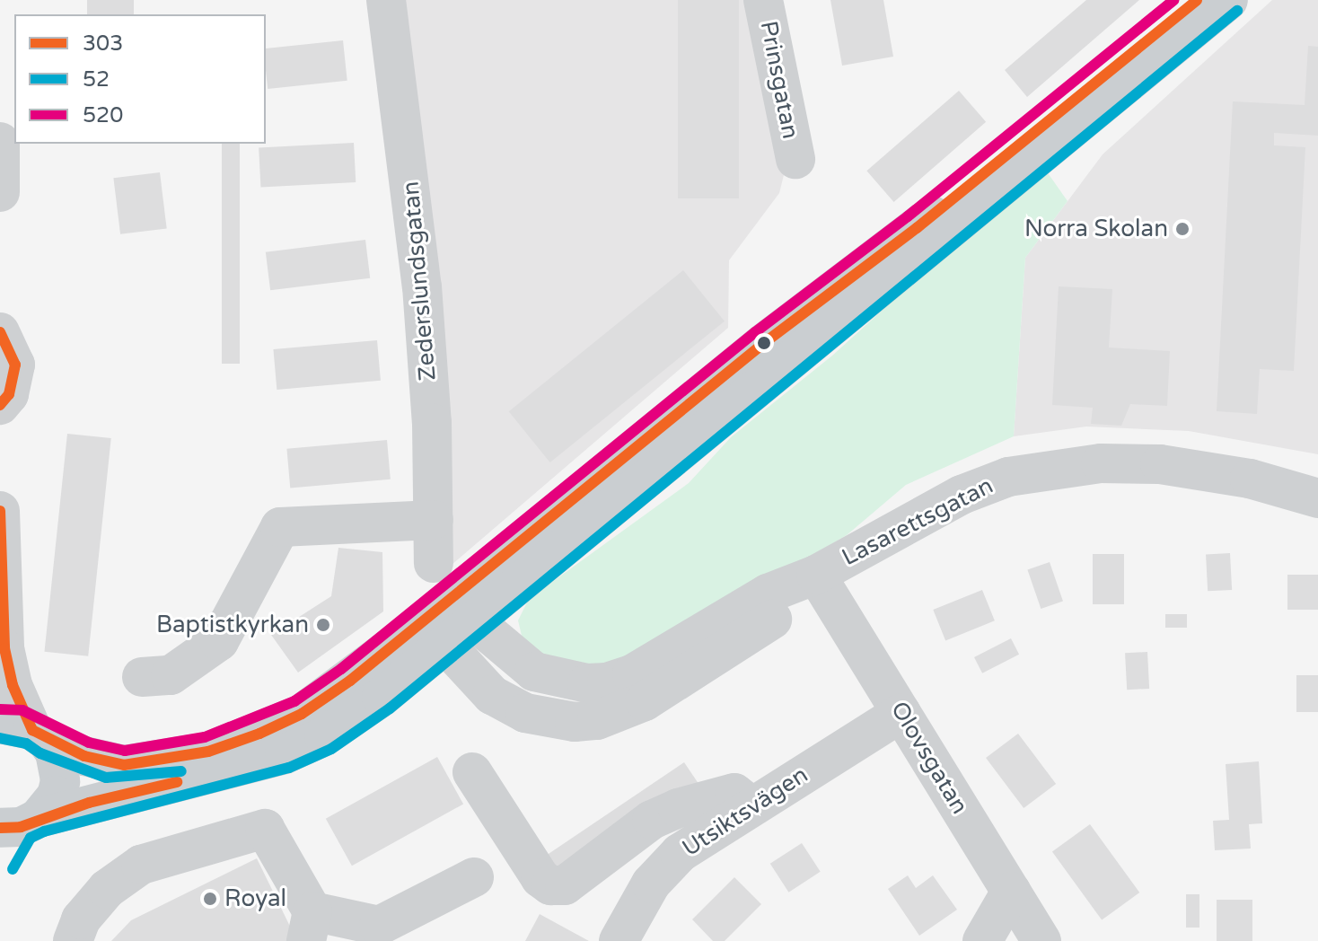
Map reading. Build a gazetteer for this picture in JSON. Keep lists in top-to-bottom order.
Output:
{
  "streets": {
    "street": [
      "Prinsgatan",
      "Zederslundsgatan",
      "Lasarettsgatan",
      "Olovsgatan",
      "Utsiktsvägen"
    ]
  },
  "crossings": [
    ["Lasarettsgatan", "Olovsgatan"],
    ["Olovsgatan", "Utsiktsvägen"]
  ],
  "places": ["Norra Skolan", "Baptistkyrkan", "Royal"],
  "lines": ["transit line 303", "transit line 520", "transit line 52"],
  "legend": ["303", "52", "520"]
}
